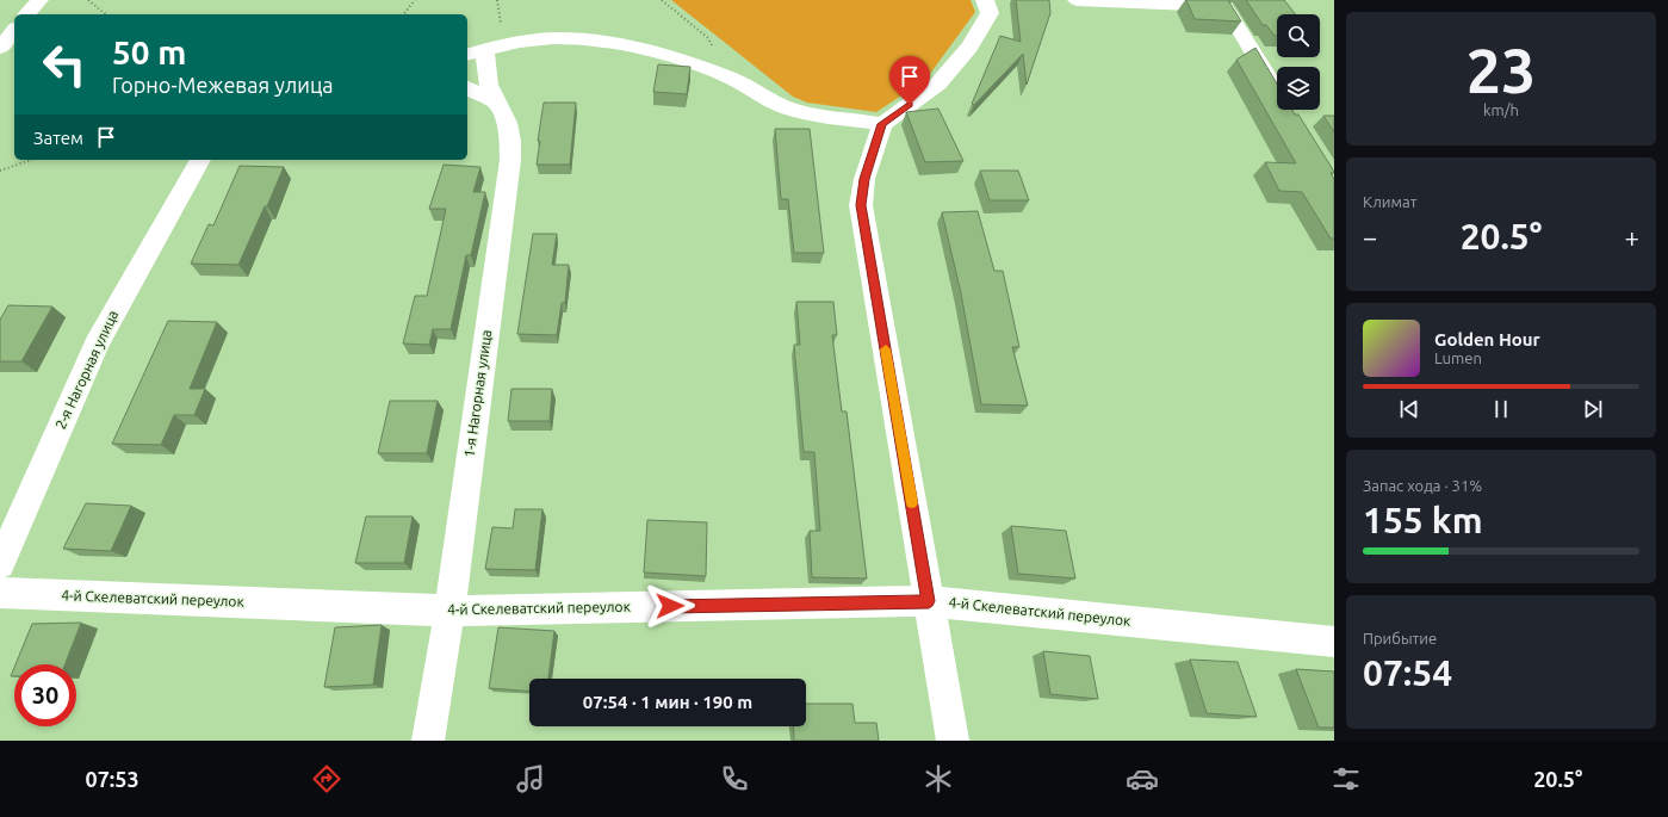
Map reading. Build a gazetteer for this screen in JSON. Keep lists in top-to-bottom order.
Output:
{
  "streets": {
    "street": ["2-я Нагорная улица", "1-я Нагорная улица", "4-й Скелеватский переулок"]
  },
  "crossings": [
    ["1-я Нагорная улица", "4-й Скелеватский переулок"]
  ],
  "page": {
    "tile": [
      ["23", "km/h"],
      "Климат",
      ["Запас хода · 31%", "155 km"],
      ["Прибытие", "07:54"]
    ],
    "turn": ["50 m", "Горно-Межевая улица"],
    "then": "Затем",
    "heat": ["−", "20.5°", "+"],
    "song": ["Golden Hour", "Lumen"],
    "limit": "30",
    "trip": "07:54 · 1 мин · 190 m",
    "tabs": ["07:53", "20.5°"]
  }
}
